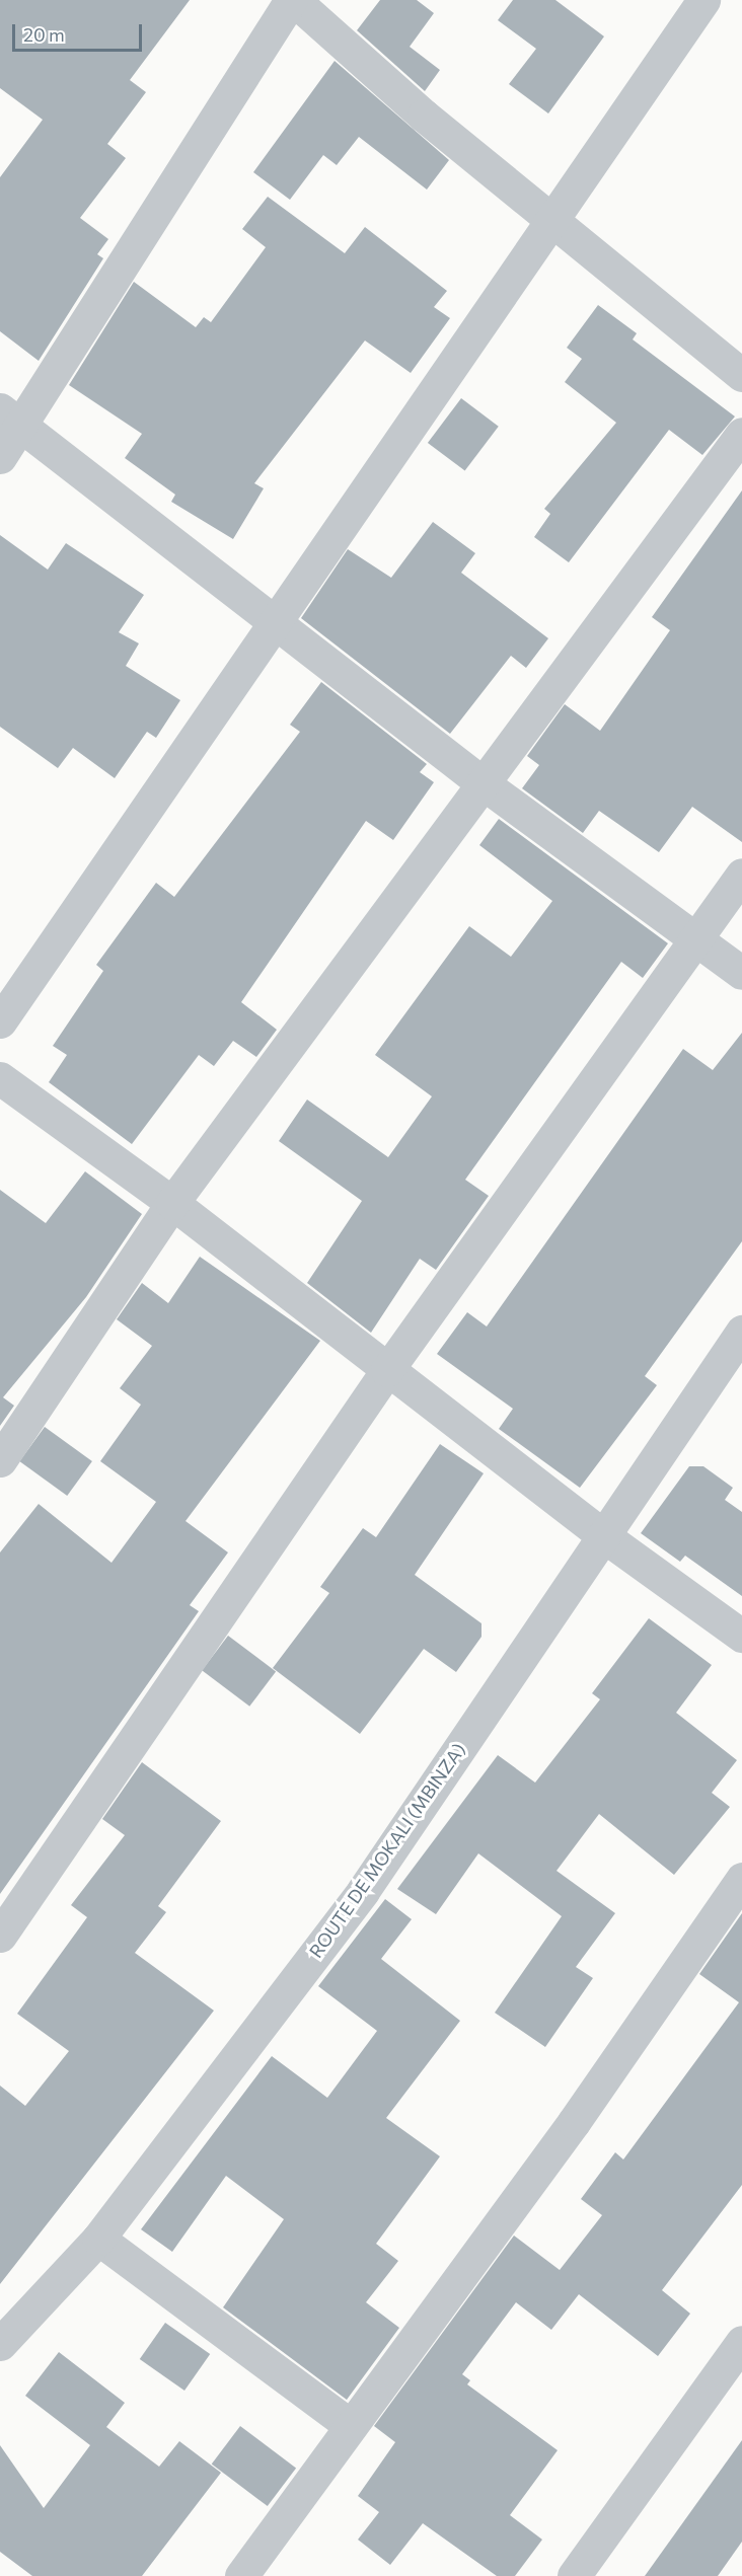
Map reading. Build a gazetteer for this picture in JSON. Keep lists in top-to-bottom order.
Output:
{
  "streets": {
    "street": ["ROUTE DE MOKALI (MBINZA)"]
  },
  "scale_bar": "20 m"
}
